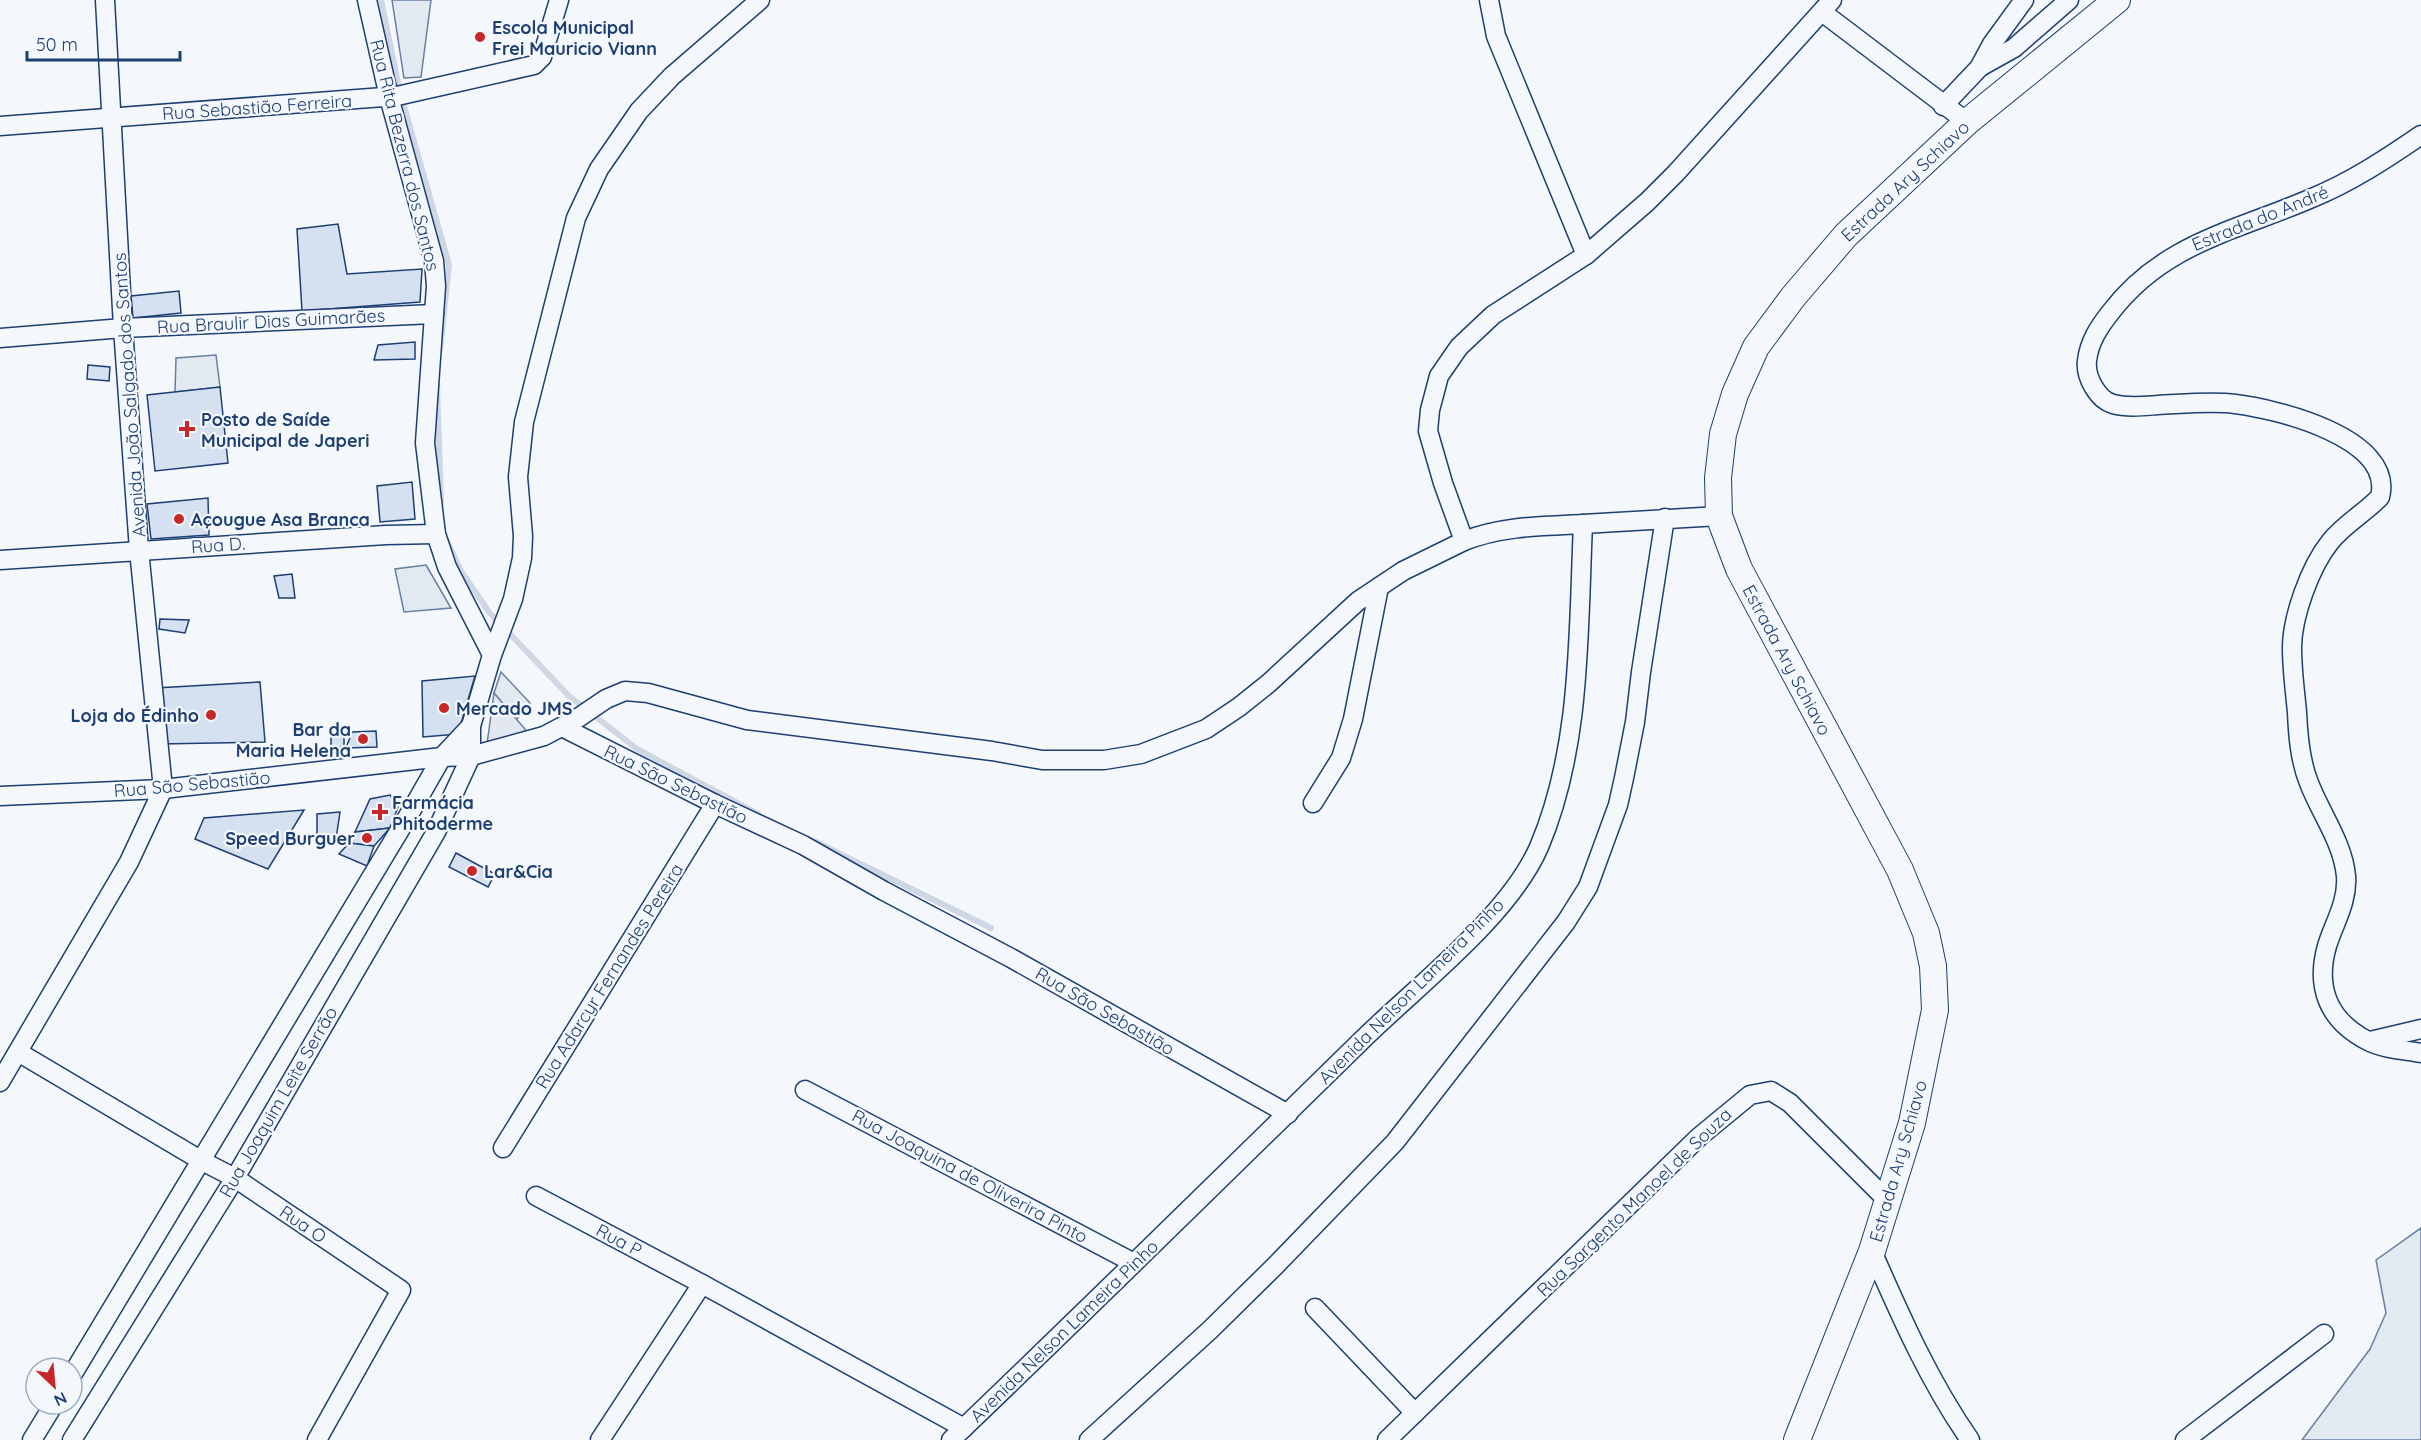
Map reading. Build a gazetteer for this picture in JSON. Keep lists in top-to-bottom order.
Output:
{
  "streets": {
    "main road": ["Estrada Ary Schiavo"],
    "street": [
      "Rua Sebastião Ferreira",
      "Rua Rita Bezerra dos Santos",
      "Estrada do André",
      "Rua Braulir Dias Guimarães",
      "Avenida João Salgado dos Santos",
      "Rua D.",
      "Rua São Sebastião",
      "Rua Adarcyr Fernandes Pereira",
      "Avenida Nelson Lameira Pinho",
      "Rua Joaquim Leite Serrão",
      "Rua Joaquina de Oliverira Pinto",
      "Rua Sargento Manoel de Souza",
      "Rua O",
      "Rua P"
    ]
  },
  "crossings": [
    ["Rua Sebastião Ferreira", "Rua Rita Bezerra dos Santos"],
    ["Rua Sebastião Ferreira", "Avenida João Salgado dos Santos"],
    ["Rua Rita Bezerra dos Santos", "Rua Braulir Dias Guimarães"],
    ["Rua Rita Bezerra dos Santos", "Rua D."],
    ["Estrada Ary Schiavo", "Rua Sargento Manoel de Souza"],
    ["Rua Braulir Dias Guimarães", "Avenida João Salgado dos Santos"],
    ["Avenida João Salgado dos Santos", "Rua D."],
    ["Avenida João Salgado dos Santos", "Rua São Sebastião"],
    ["Rua São Sebastião", "Rua Adarcyr Fernandes Pereira"],
    ["Rua São Sebastião", "Avenida Nelson Lameira Pinho"],
    ["Rua São Sebastião", "Rua Joaquim Leite Serrão"],
    ["Avenida Nelson Lameira Pinho", "Rua Joaquina de Oliverira Pinto"],
    ["Avenida Nelson Lameira Pinho", "Rua P"],
    ["Rua Joaquim Leite Serrão", "Rua O"]
  ],
  "places": {
    "other": [
      "Escola Municipal Frei Mauricio Viann",
      "Açougue Asa Branca",
      "Mercado JMS",
      "Loja do Édinho",
      "Bar da Maria Helena",
      "Speed Burguer",
      "Lar&Cia"
    ],
    "health": ["Posto de Saíde Municipal de Japeri", "Farmácia Phitoderme"]
  },
  "scale_bar": "50 m",
  "north": "bottom right"
}
